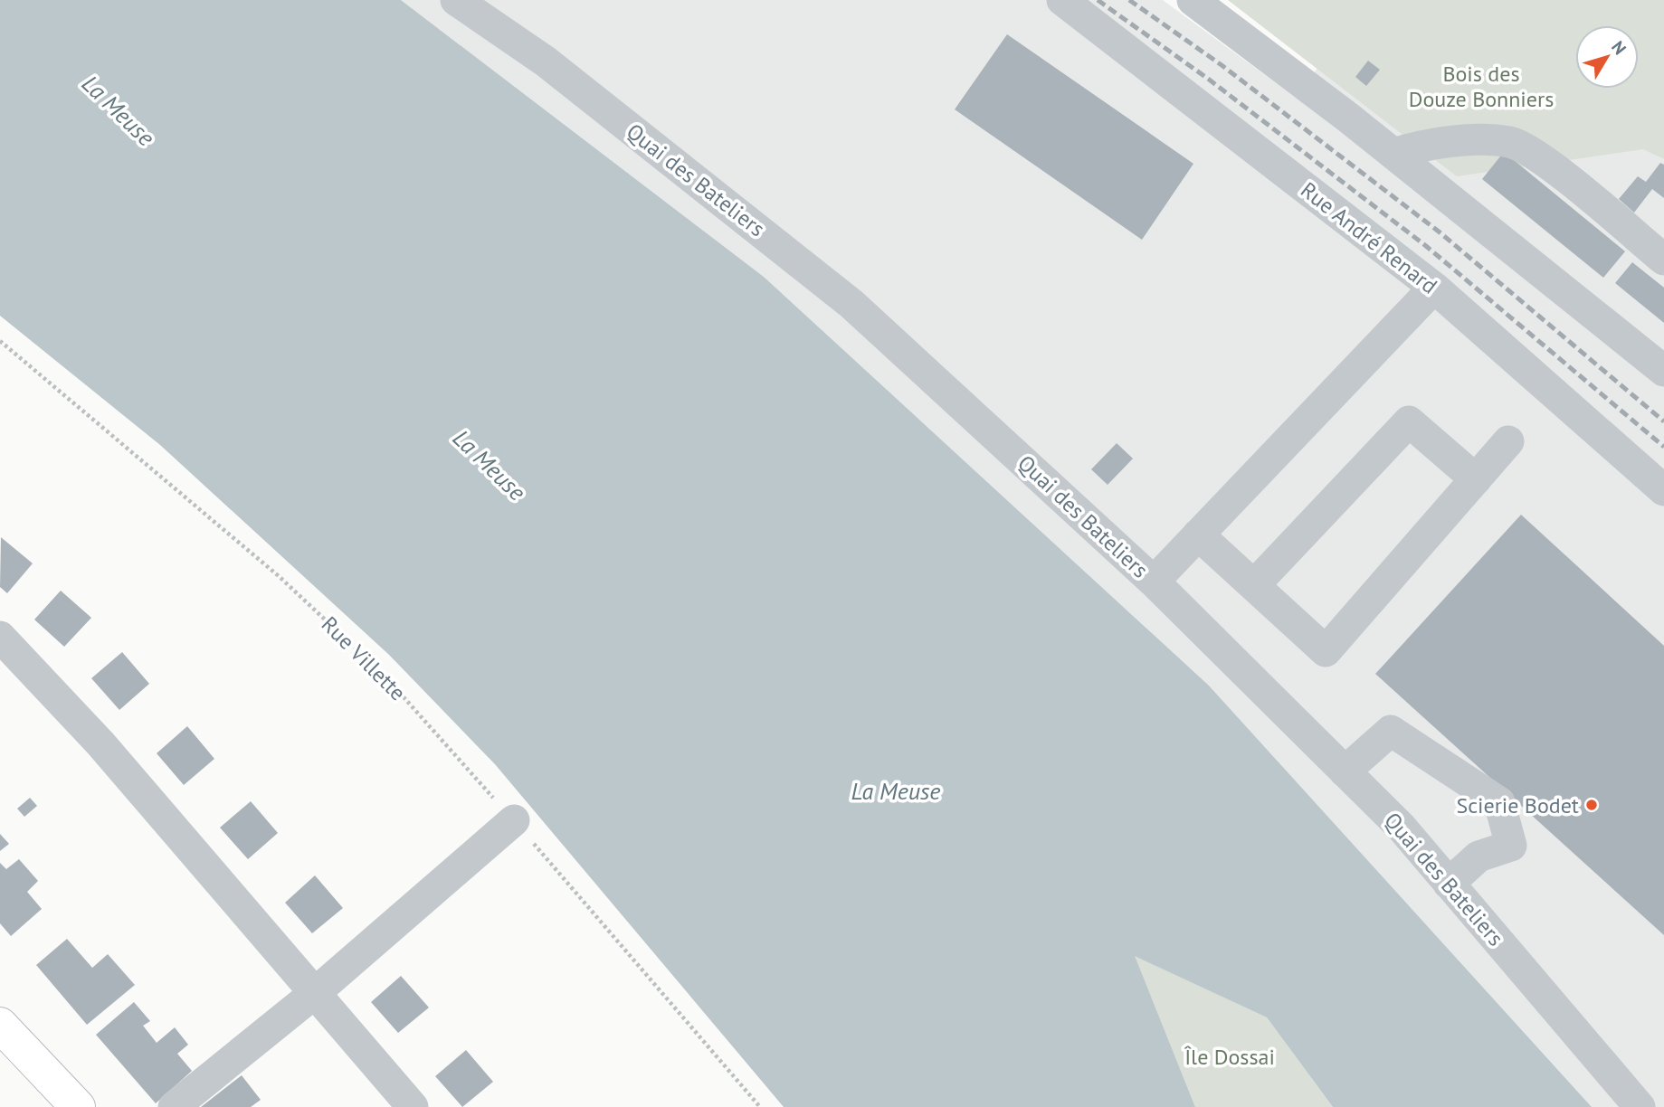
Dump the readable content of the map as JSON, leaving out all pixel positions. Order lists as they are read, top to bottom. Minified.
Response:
{"streets":{"street":["Quai des Bateliers","Rue André Renard"],"path":["Rue Villette"]},"water":["La Meuse"],"parks":["Bois des Douze Bonniers","Île Dossai"],"places":["Scierie Bodet"],"north":"top right"}
